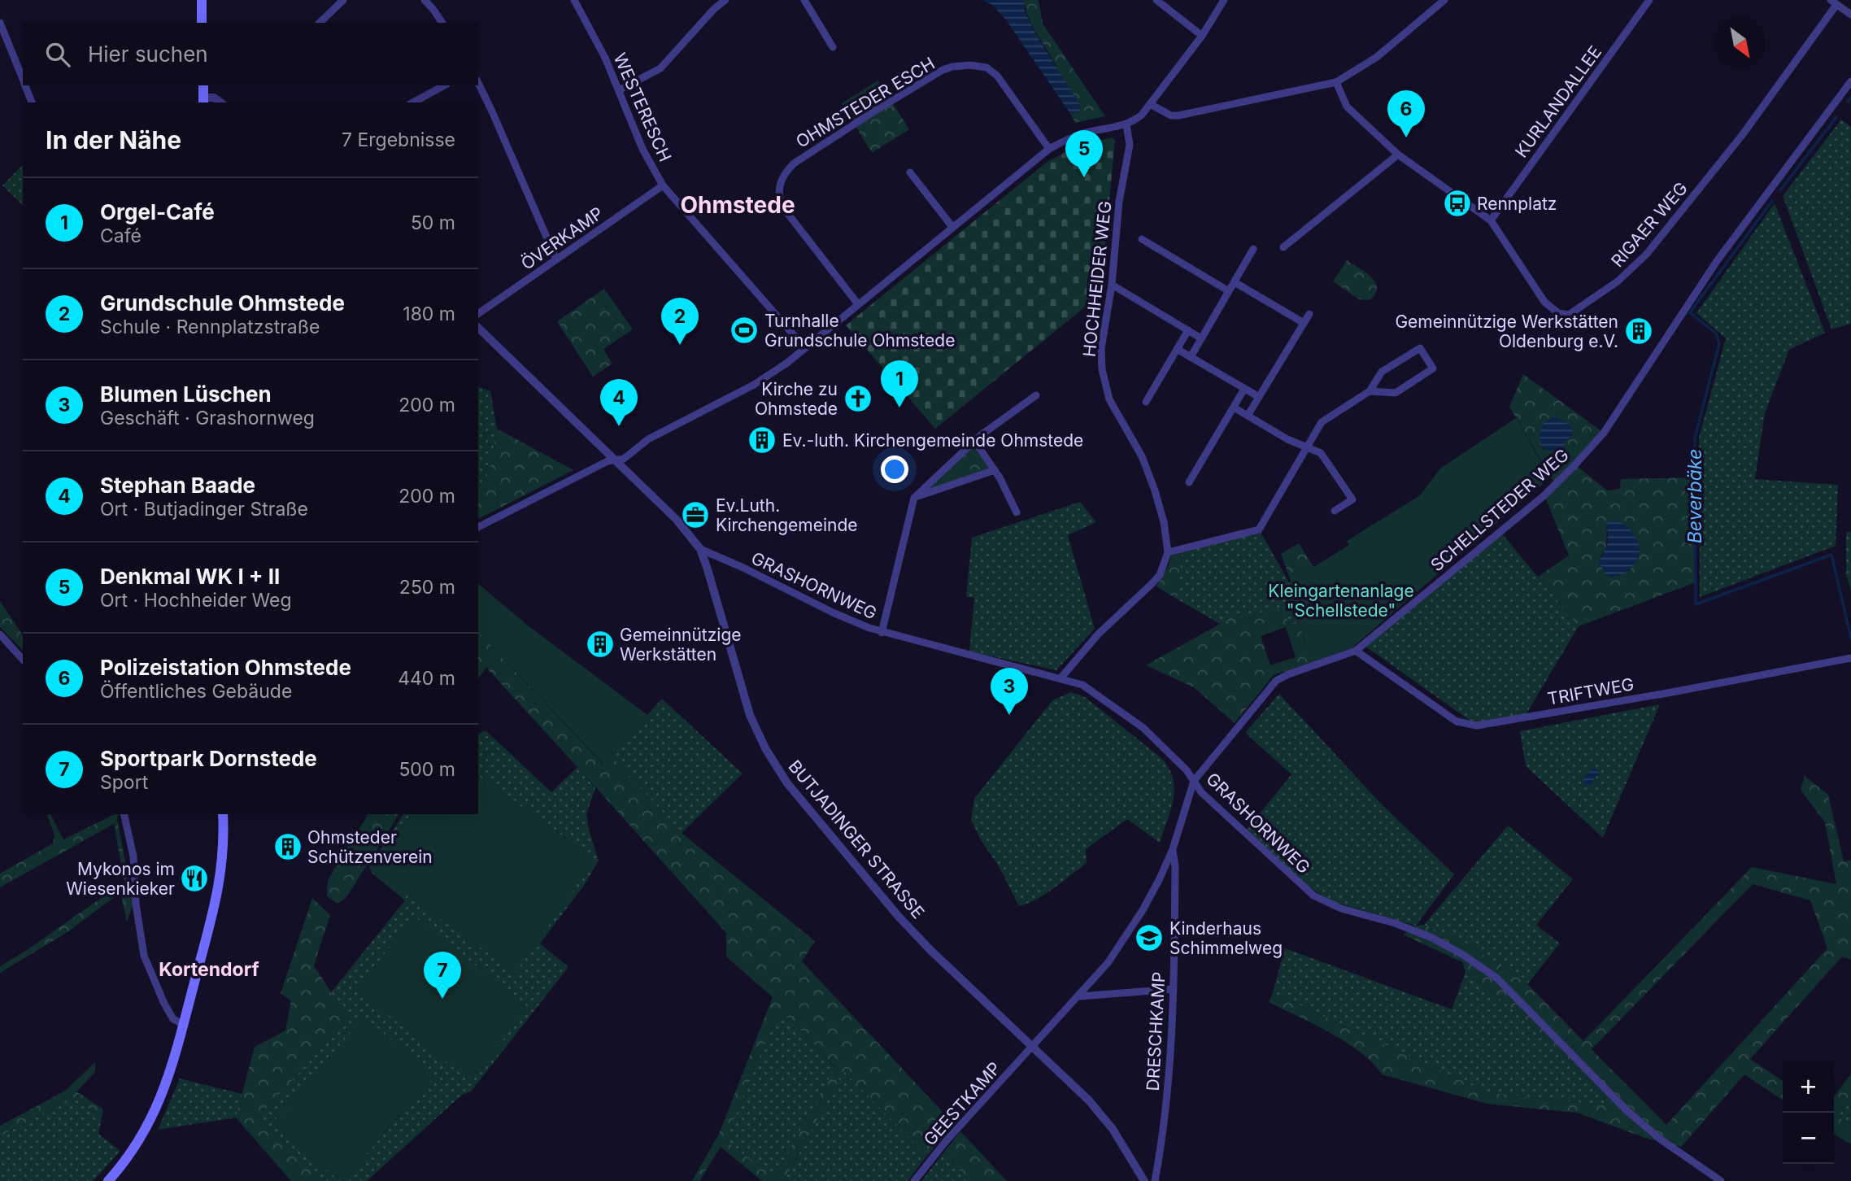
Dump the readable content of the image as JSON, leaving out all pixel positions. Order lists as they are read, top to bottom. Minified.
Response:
{"streets":{"street":["KURLANDALLEE","OHMSTEDER ESCH","WESTERESCH","RIGAER WEG","ÖVERKAMP","HOCHHEIDER WEG","SCHELLSTEDER WEG","GRASHORNWEG","TRIFTWEG","BUTJADINGER STRASSE","DRESCHKAMP","GEESTKAMP"]},"crossings":[["KURLANDALLEE","RIGAER WEG"],["WESTERESCH","ÖVERKAMP"],["SCHELLSTEDER WEG","GRASHORNWEG"],["SCHELLSTEDER WEG","TRIFTWEG"],["SCHELLSTEDER WEG","BUTJADINGER STRASSE"],["SCHELLSTEDER WEG","DRESCHKAMP"],["SCHELLSTEDER WEG","GEESTKAMP"],["GRASHORNWEG","BUTJADINGER STRASSE"],["BUTJADINGER STRASSE","GEESTKAMP"]],"districts":["Ohmstede","Kortendorf"],"water":["Beverbäke"],"parks":["Kleingartenanlage \"Schellstede\""],"places":{"bus stop":["Rennplatz"],"sports":["Turnhalle Grundschule Ohmstede"],"building":["Gemeinnützige Werkstätten Oldenburg e.V.","Ev.-luth. Kirchengemeinde Ohmstede","Gemeinnützige Werkstätten","Ohmsteder Schützenverein"],"church":["Kirche zu Ohmstede"],"office":["Ev.Luth. Kirchengemeinde"],"restaurant":["Mykonos im Wiesenkieker"],"school or university":["Kinderhaus Schimmelweg"]},"north":"bottom right","page":{"search":"Hier suchen","pins":["6","5","2","1","4","3","7"],"heading":["In der Nähe","7 Ergebnisse"],"list":[{"mark":"1","name":"Orgel-Café","note":"Café","value":"50 m"},{"mark":"2","name":"Grundschule Ohmstede","note":"Schule · Rennplatzstraße","value":"180 m"},{"mark":"3","name":"Blumen Lüschen","note":"Geschäft · Grashornweg","value":"200 m"},{"mark":"4","name":"Stephan Baade","note":"Ort · Butjadinger Straße","value":"200 m"},{"mark":"5","name":"Denkmal WK I + II","note":"Ort · Hochheider Weg","value":"250 m"},{"mark":"6","name":"Polizeistation Ohmstede","note":"Öffentliches Gebäude","value":"440 m"},{"mark":"7","name":"Sportpark Dornstede","note":"Sport","value":"500 m"}],"map_buttons":["+","−"]}}
